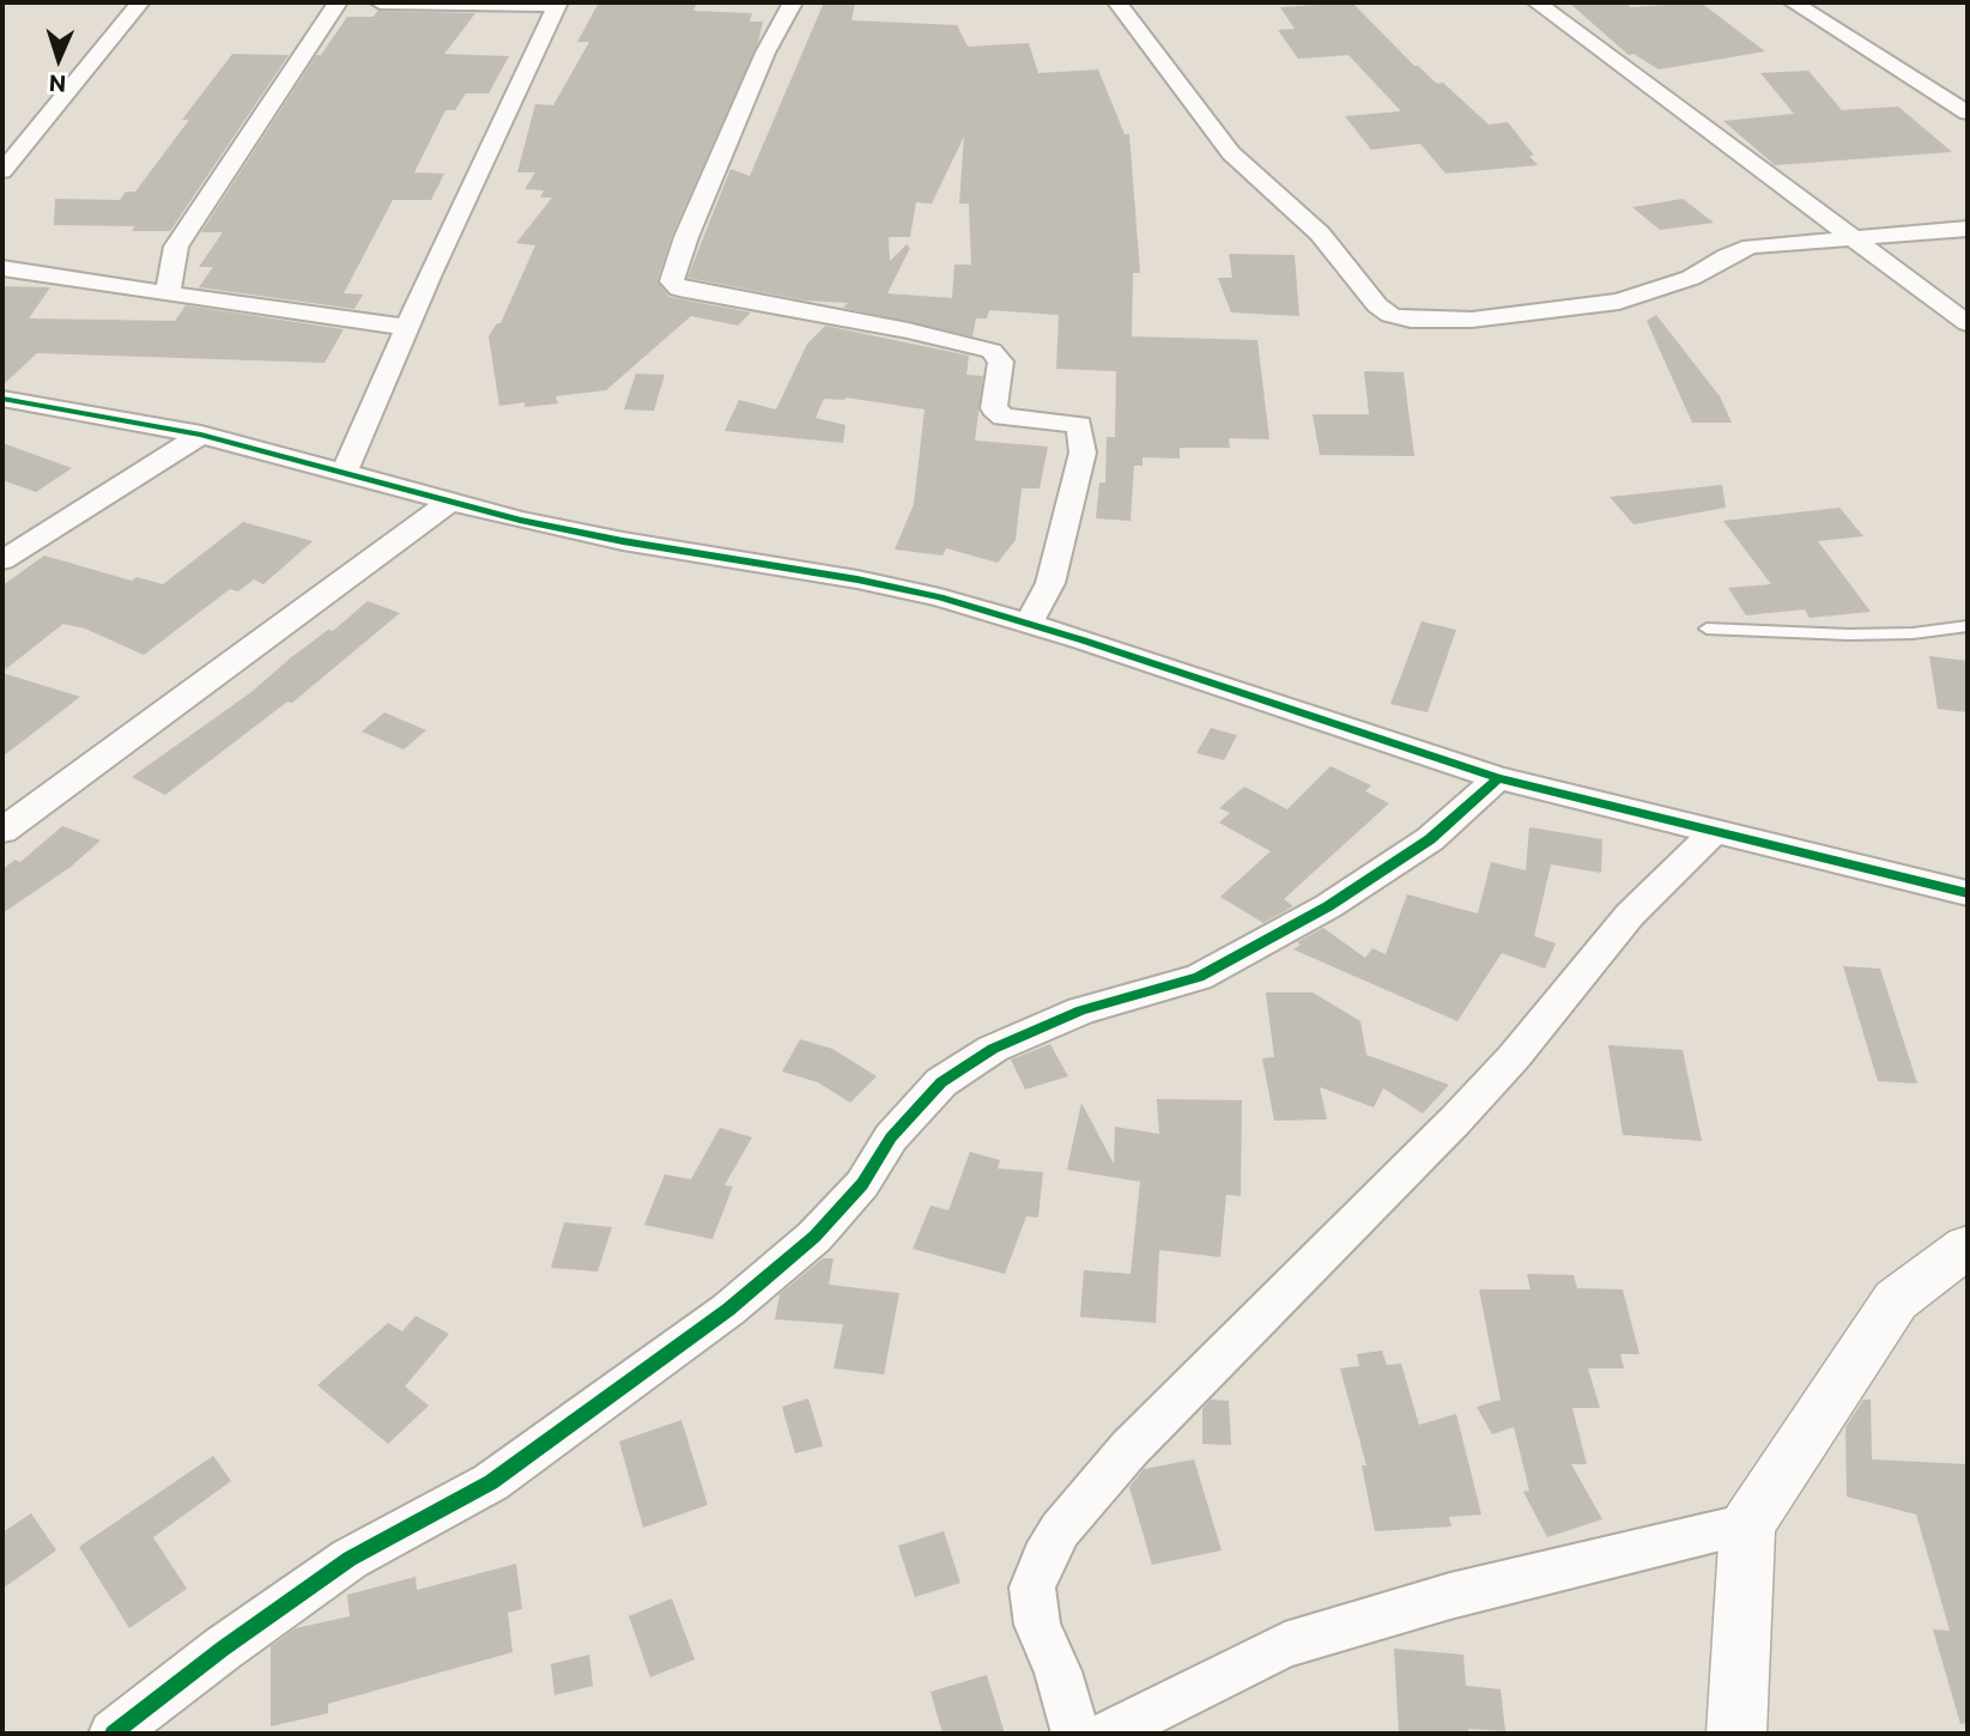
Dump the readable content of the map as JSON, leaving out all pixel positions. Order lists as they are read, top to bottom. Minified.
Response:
{"north":"bottom"}
